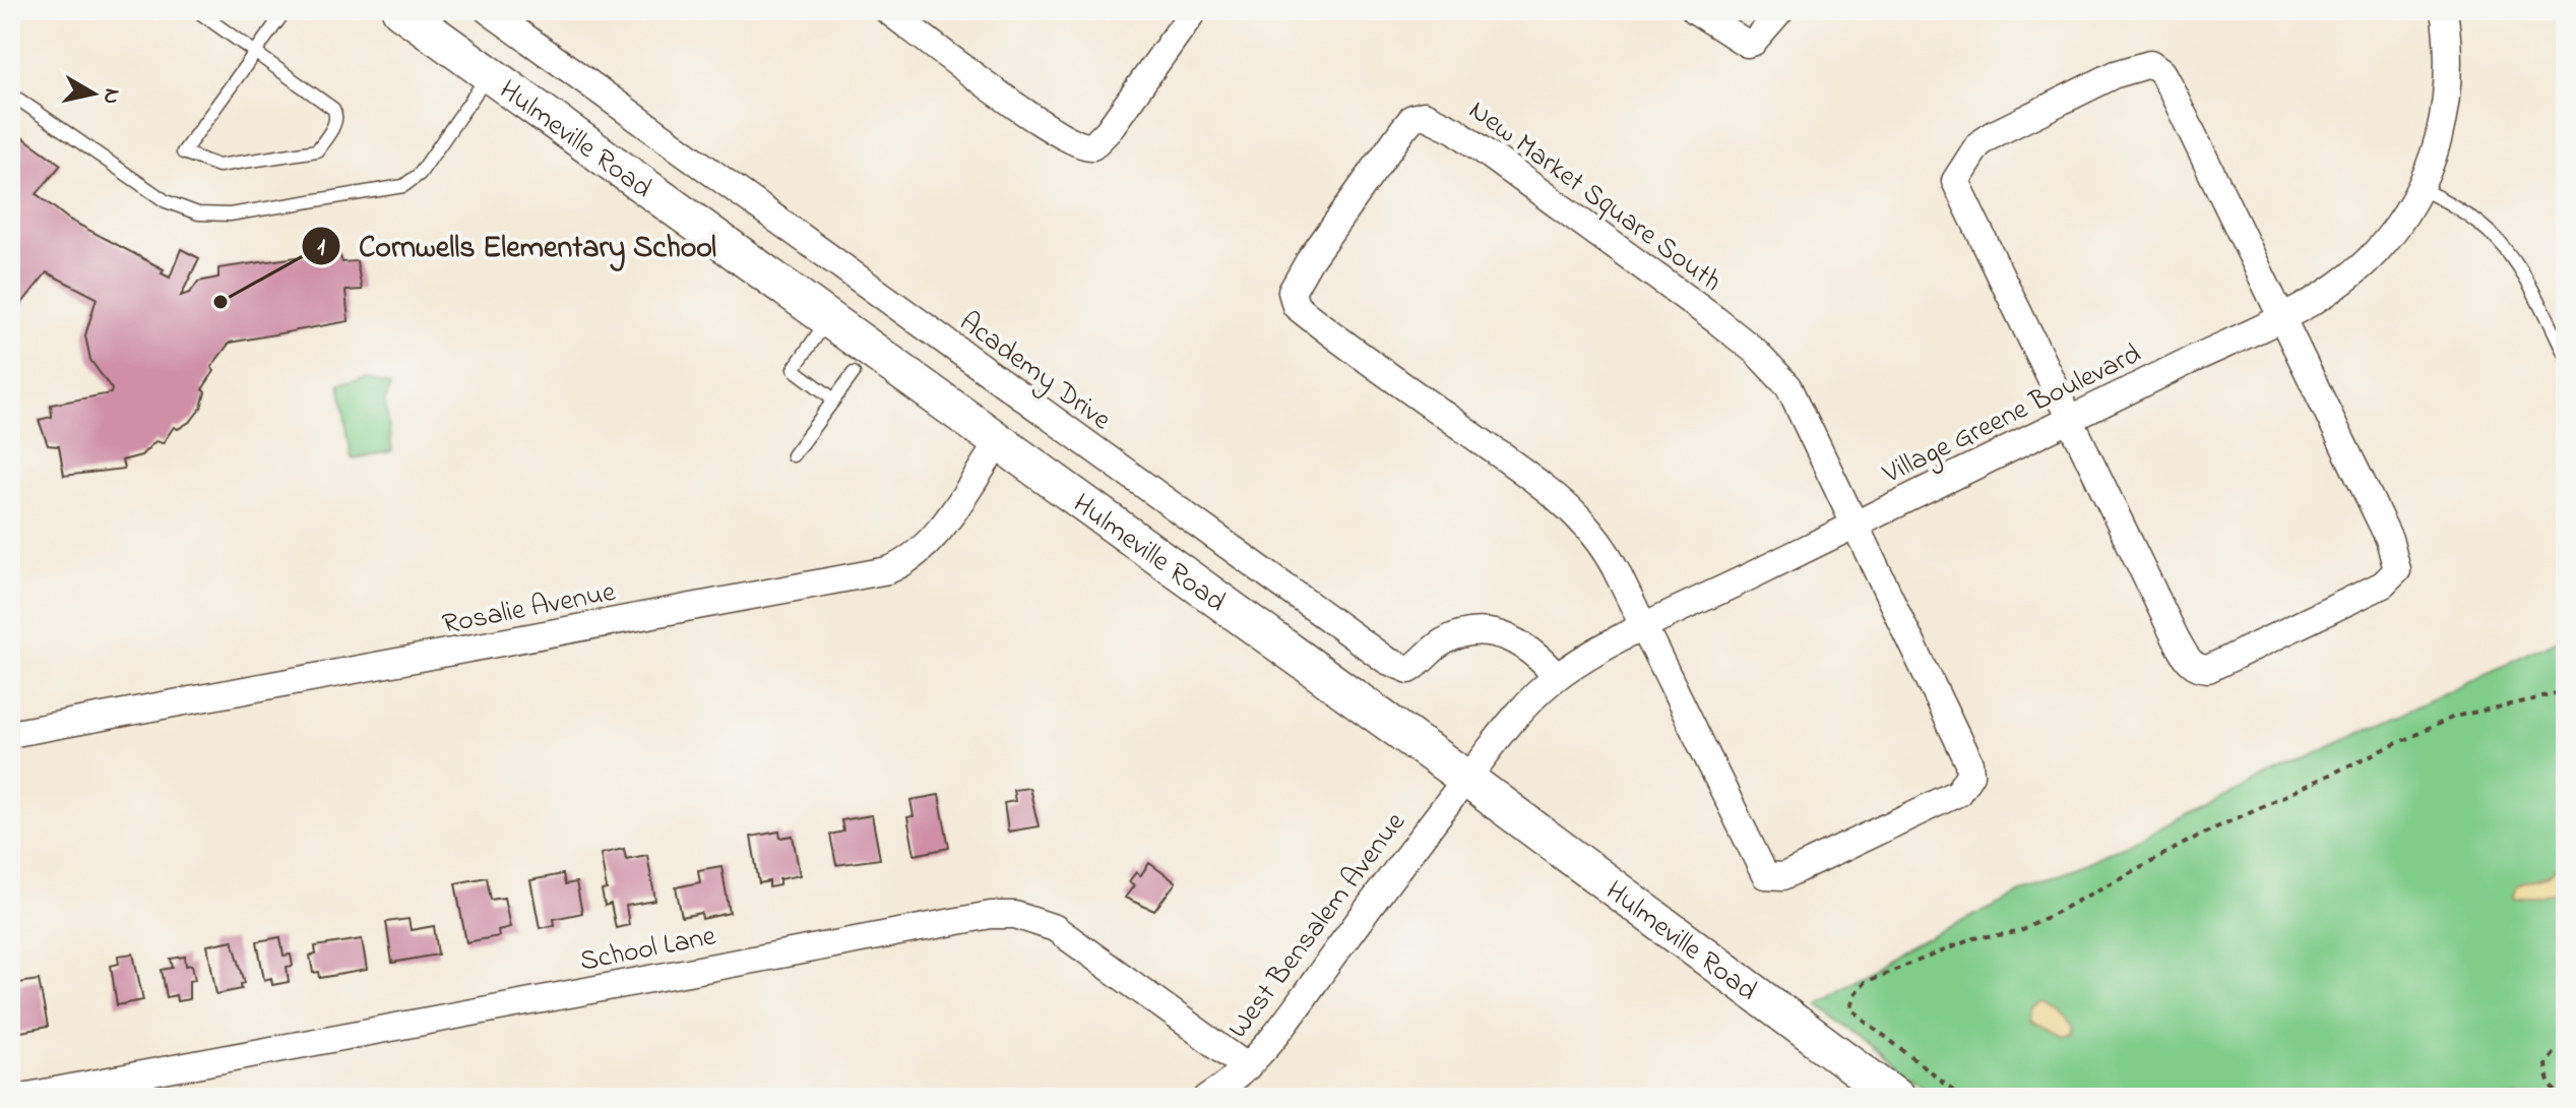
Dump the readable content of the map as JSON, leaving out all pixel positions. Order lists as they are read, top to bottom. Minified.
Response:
{"streets":{"main road":["Hulmeville Road"],"street":["New Market Square South","Academy Drive","Village Greene Boulevard","Rosalie Avenue","West Bensalem Avenue","School Lane"]},"crossings":[["Hulmeville Road","Village Greene Boulevard"],["Hulmeville Road","Rosalie Avenue"],["Hulmeville Road","West Bensalem Avenue"],["New Market Square South","Village Greene Boulevard"],["Academy Drive","Village Greene Boulevard"],["Village Greene Boulevard","West Bensalem Avenue"],["West Bensalem Avenue","School Lane"]],"places":["Cornwells Elementary School"],"north":"right"}
